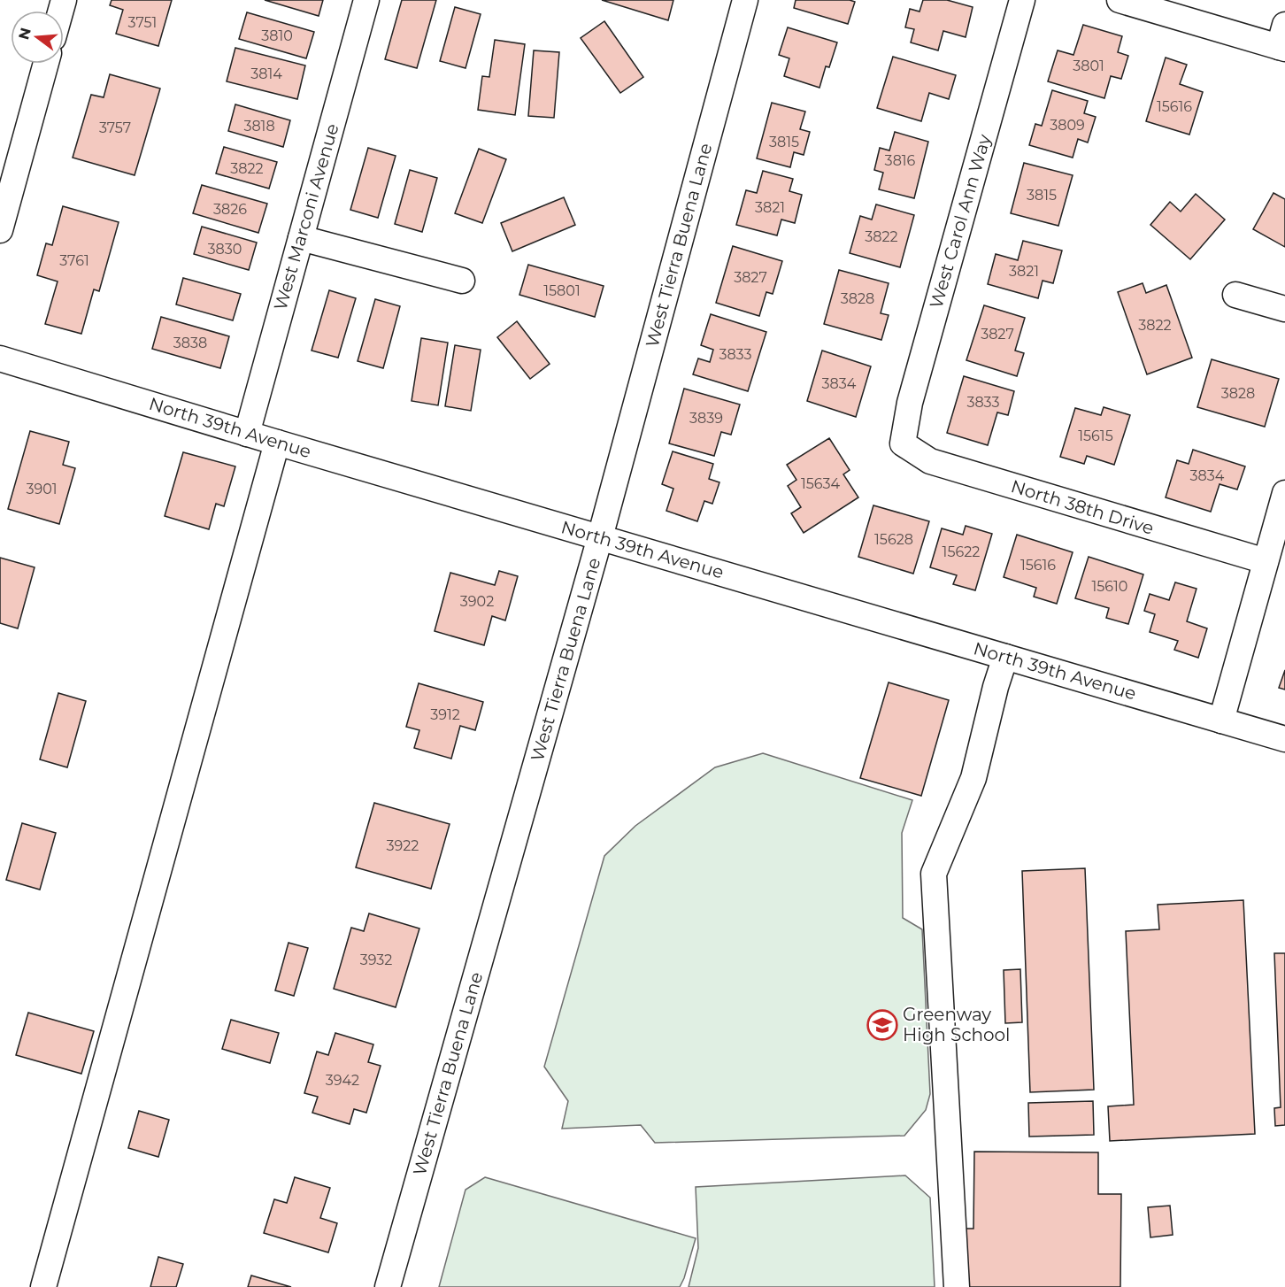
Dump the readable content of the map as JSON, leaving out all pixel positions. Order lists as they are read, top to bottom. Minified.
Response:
{"streets":{"street":["West Marconi Avenue","West Carol Ann Way","West Tierra Buena Lane","North 39th Avenue","North 38th Drive"]},"crossings":[["West Marconi Avenue","North 39th Avenue"],["West Carol Ann Way","North 38th Drive"],["West Tierra Buena Lane","North 39th Avenue"]],"places":{"school or university":["Greenway High School"]},"house_numbers":["3751","3810","3801","3814","15616","3809","3818","3757","3815","3816","3822","3815","3821","3826","3822","3830","3761","3821","3827","15801","3828","3822","3827","3838","3833","3834","3828","3833","3839","15615","3834","15634","3901","15628","15622","15616","15610","3902","3912","3922","3932","3942"],"north":"left"}
